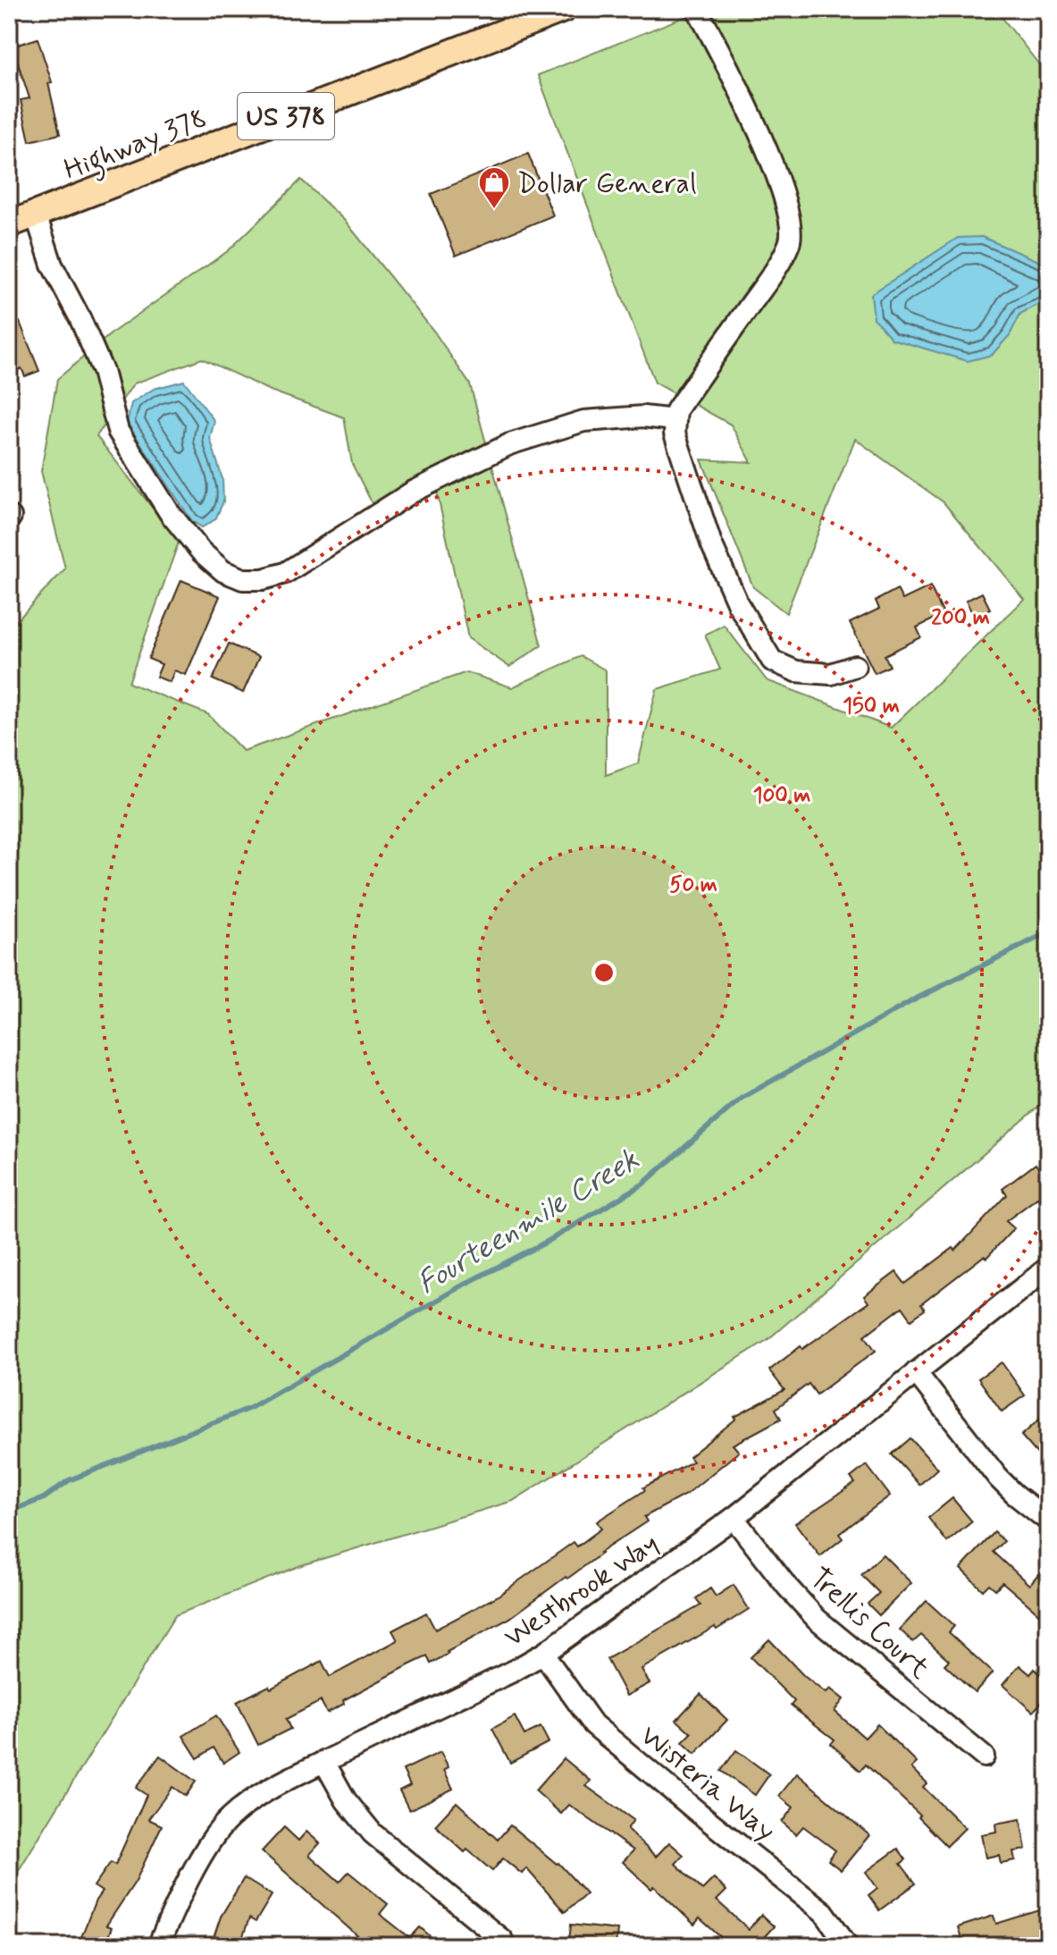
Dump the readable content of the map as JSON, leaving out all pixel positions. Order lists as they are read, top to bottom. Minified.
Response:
{"streets":{"main road":["US 378","Highway 378"],"street":["Westbrook Way","Trellis Court","Wisteria Way"]},"crossings":[["Westbrook Way","Trellis Court"],["Westbrook Way","Wisteria Way"]],"water":["Fourteenmile Creek"],"places":{"shop":["Dollar General"]},"rings":["200 m","150 m","100 m","50 m"]}
